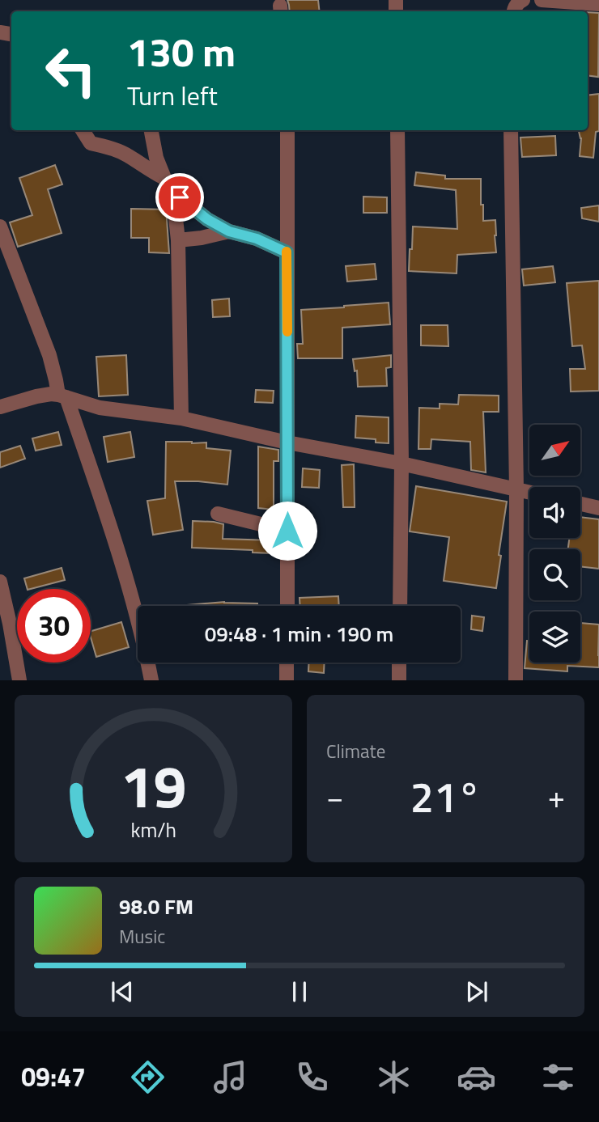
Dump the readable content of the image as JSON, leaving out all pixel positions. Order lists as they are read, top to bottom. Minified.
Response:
{"north":"top right","page":{"turn":["130 m","Turn left"],"limit":"30","trip":"09:48 · 1 min · 190 m","tile":"Climate","heat":["−","21°","+"],"song":["98.0 FM","Music"],"tabs":"09:47","gauge":["19","km/h"]}}
